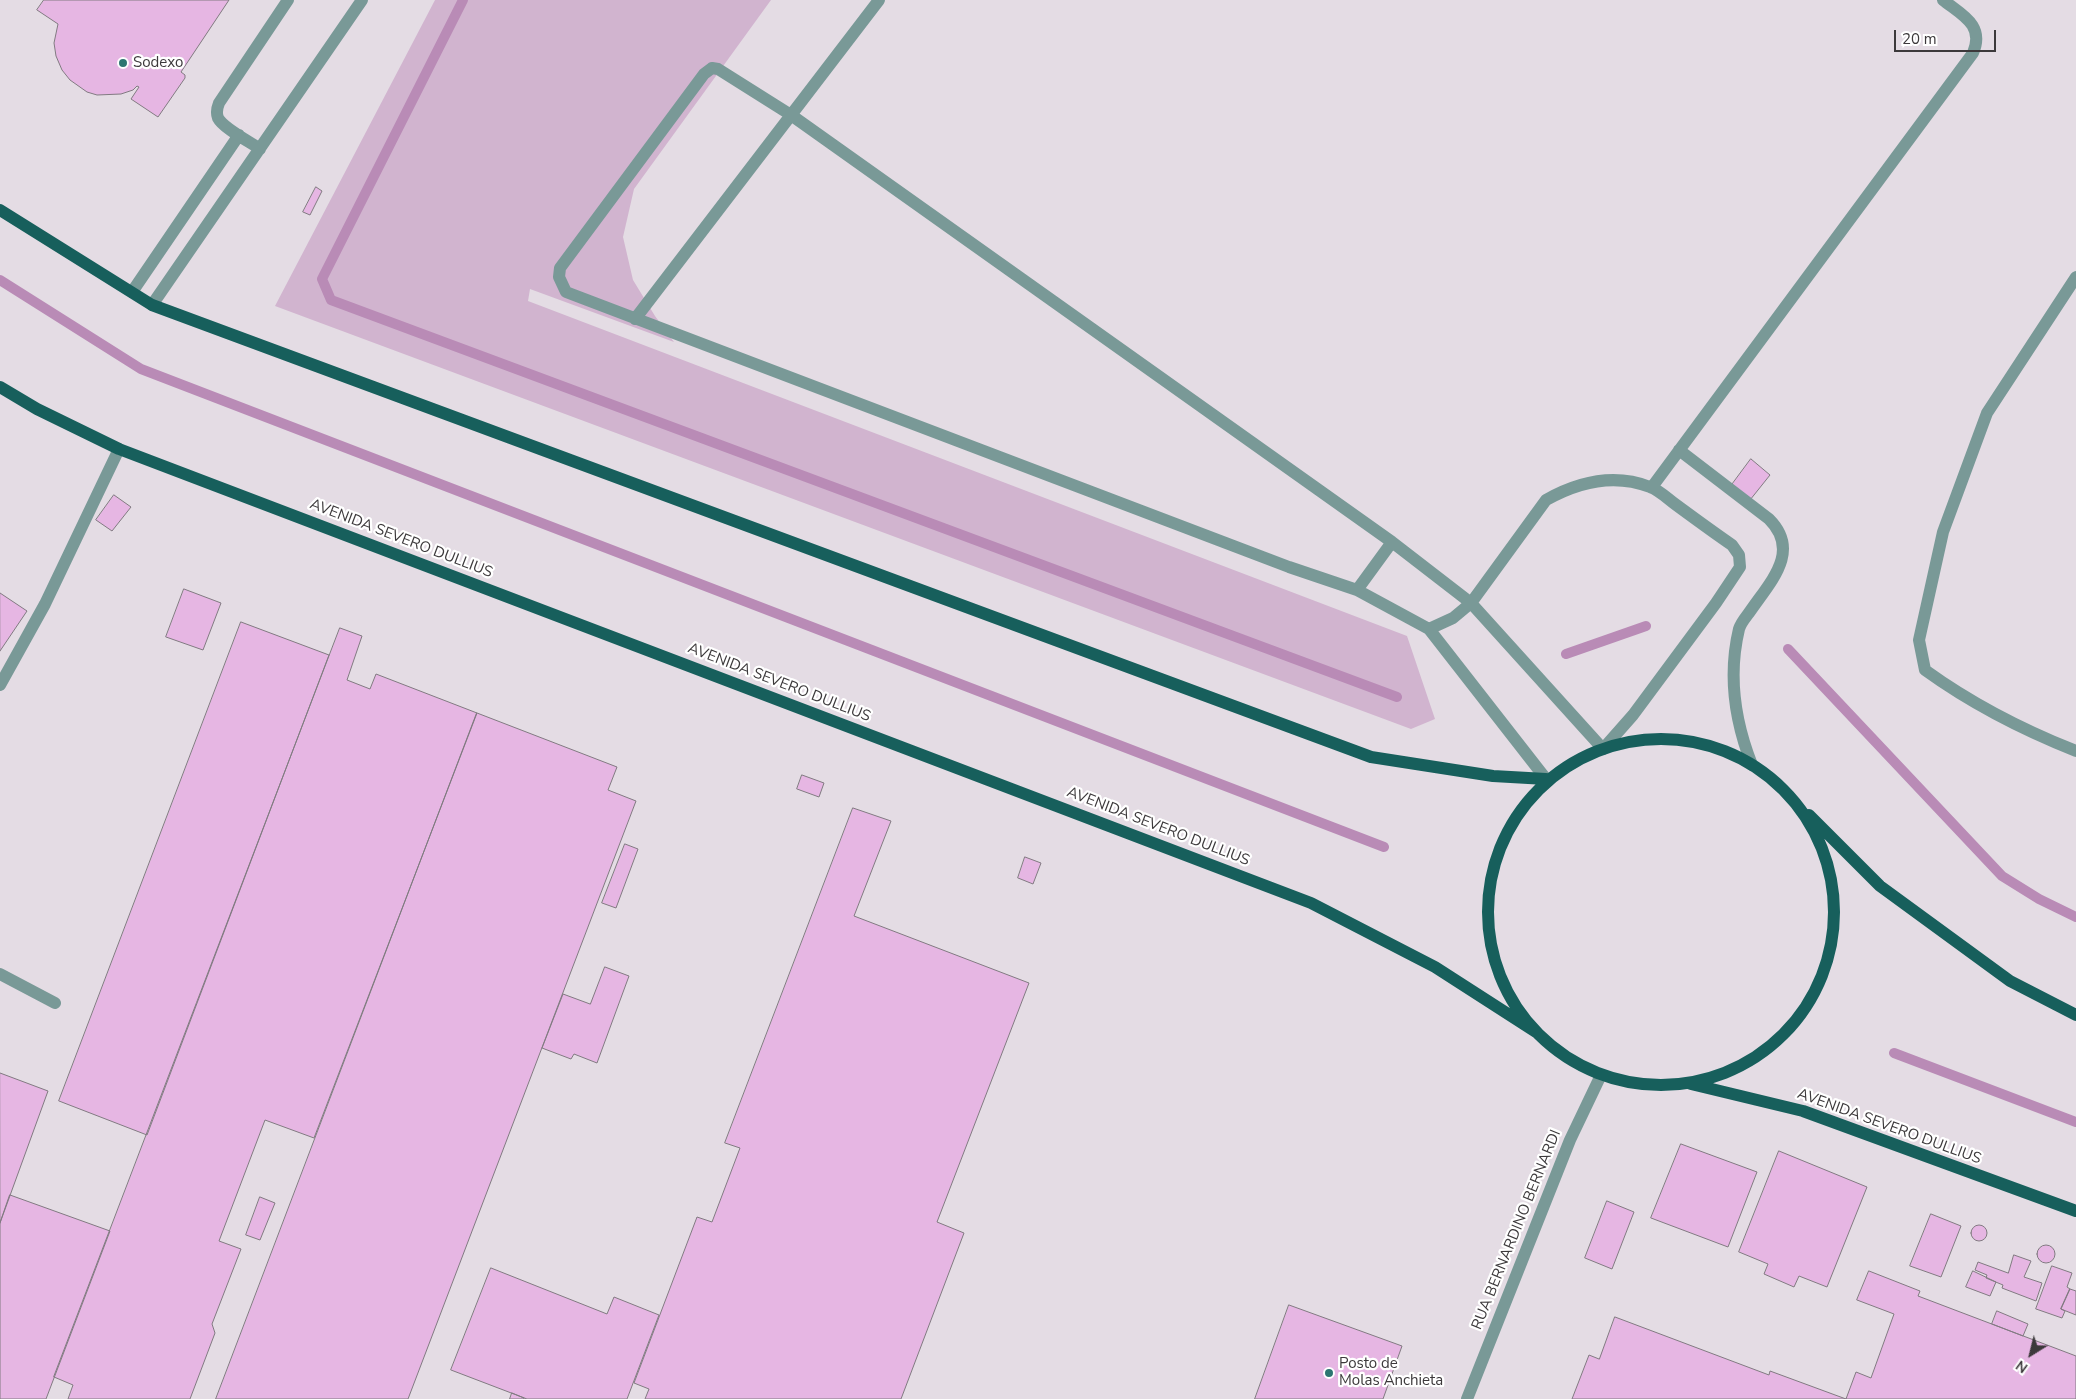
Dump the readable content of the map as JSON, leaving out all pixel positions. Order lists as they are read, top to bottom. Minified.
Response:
{"streets":{"main road":["AVENIDA SEVERO DULLIUS"],"street":["RUA BERNARDINO BERNARDI"]},"places":["Sodexo","Posto de Molas Anchieta"],"scale_bar":"20 m","north":"bottom left"}
